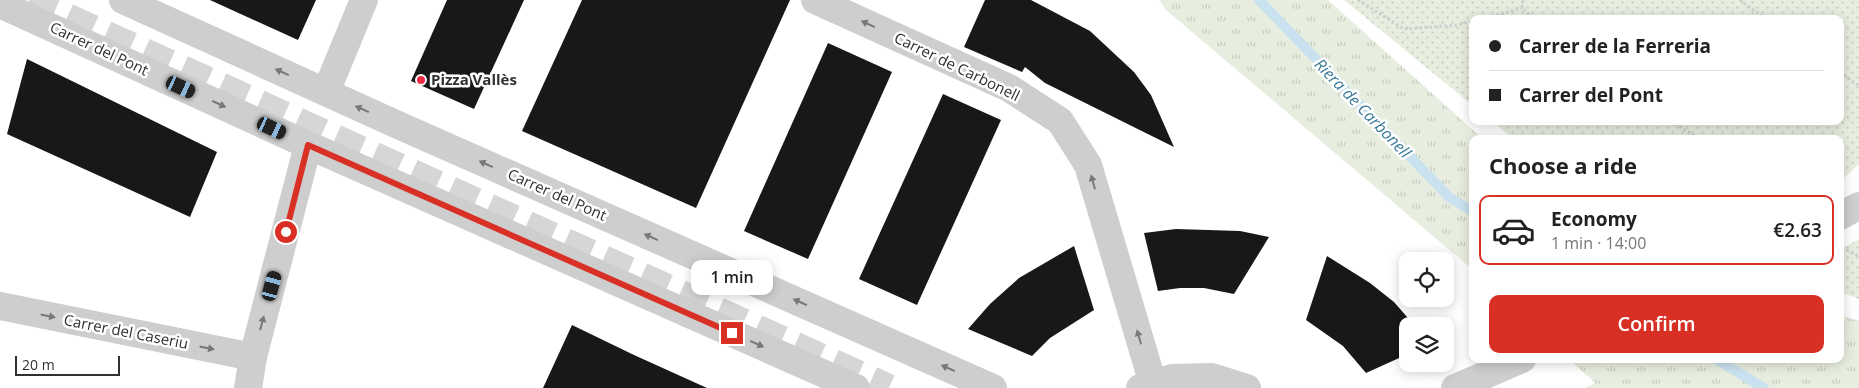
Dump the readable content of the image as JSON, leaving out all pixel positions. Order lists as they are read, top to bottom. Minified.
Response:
{"streets":{"street":["Carrer del Pont","Carrer de Carbonell","Carrer del Caseriu"]},"one_way":["Carrer de Carbonell","Carrer del Caseriu"],"water":["Riera de Carbonell"],"places":["Pizza Vallès"],"scale_bar":"20 m","page":{"banner":["Carrer de la Ferreria","Carrer del Pont"],"heading":"Choose a ride","list":[{"name":"Economy","note":"1 min · 14:00","value":"€2.63"}],"bubble":"1 min","buttons":"Confirm","scale":"20 m"}}
